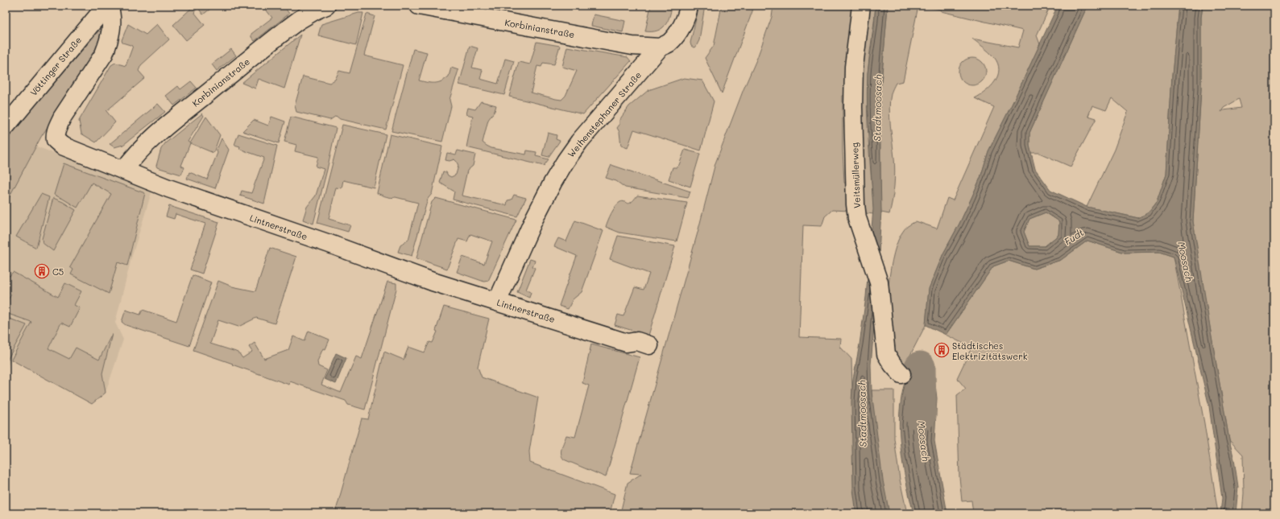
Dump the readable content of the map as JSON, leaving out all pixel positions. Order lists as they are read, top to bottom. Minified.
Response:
{"streets":{"street":["Korbinianstraße","Vöttinger Straße","Weihenstephaner Straße","Veitsmüllerweg","Lintnerstraße"]},"crossings":[["Korbinianstraße","Weihenstephaner Straße"],["Korbinianstraße","Lintnerstraße"],["Vöttinger Straße","Lintnerstraße"],["Weihenstephaner Straße","Lintnerstraße"]],"water":["Stadtmoosach","Fudt","Moosach"],"places":{"building":["C5","Städtisches Elektrizitätswerk"]}}
